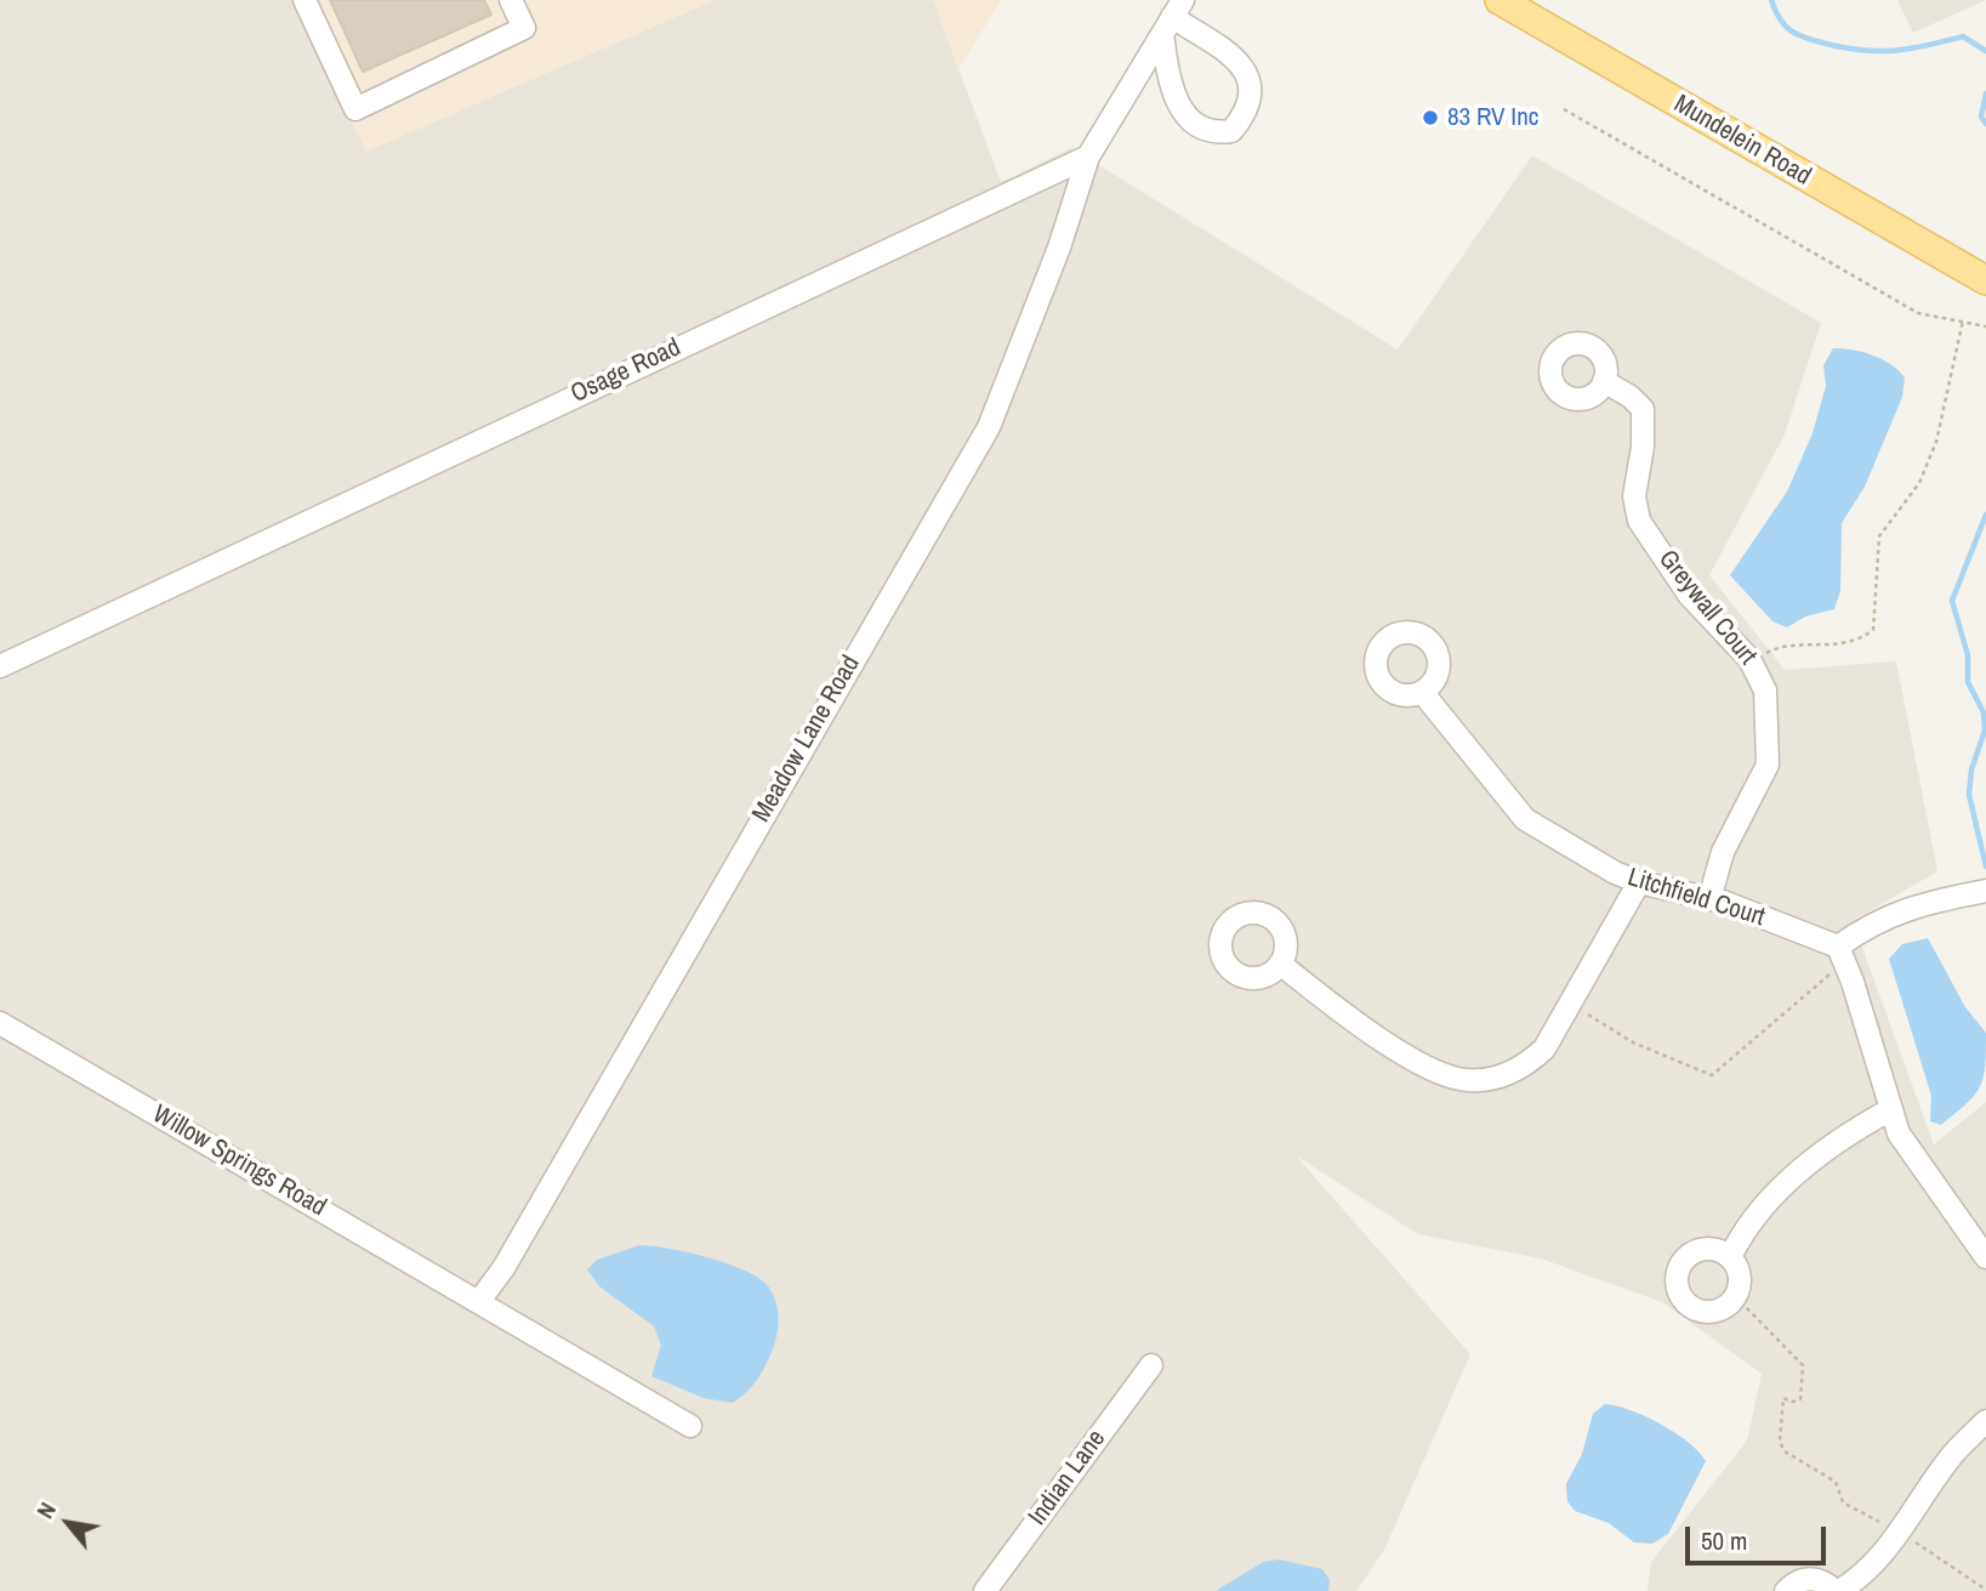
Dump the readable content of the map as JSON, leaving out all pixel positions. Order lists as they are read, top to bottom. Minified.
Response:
{"streets":{"main road":["Mundelein Road"],"street":["Osage Road","Greywall Court","Meadow Lane Road","Litchfield Court","Willow Springs Road","Indian Lane"]},"crossings":[["Osage Road","Meadow Lane Road"],["Greywall Court","Litchfield Court"],["Meadow Lane Road","Willow Springs Road"]],"places":["83 RV Inc"],"scale_bar":"50 m","north":"top left"}
